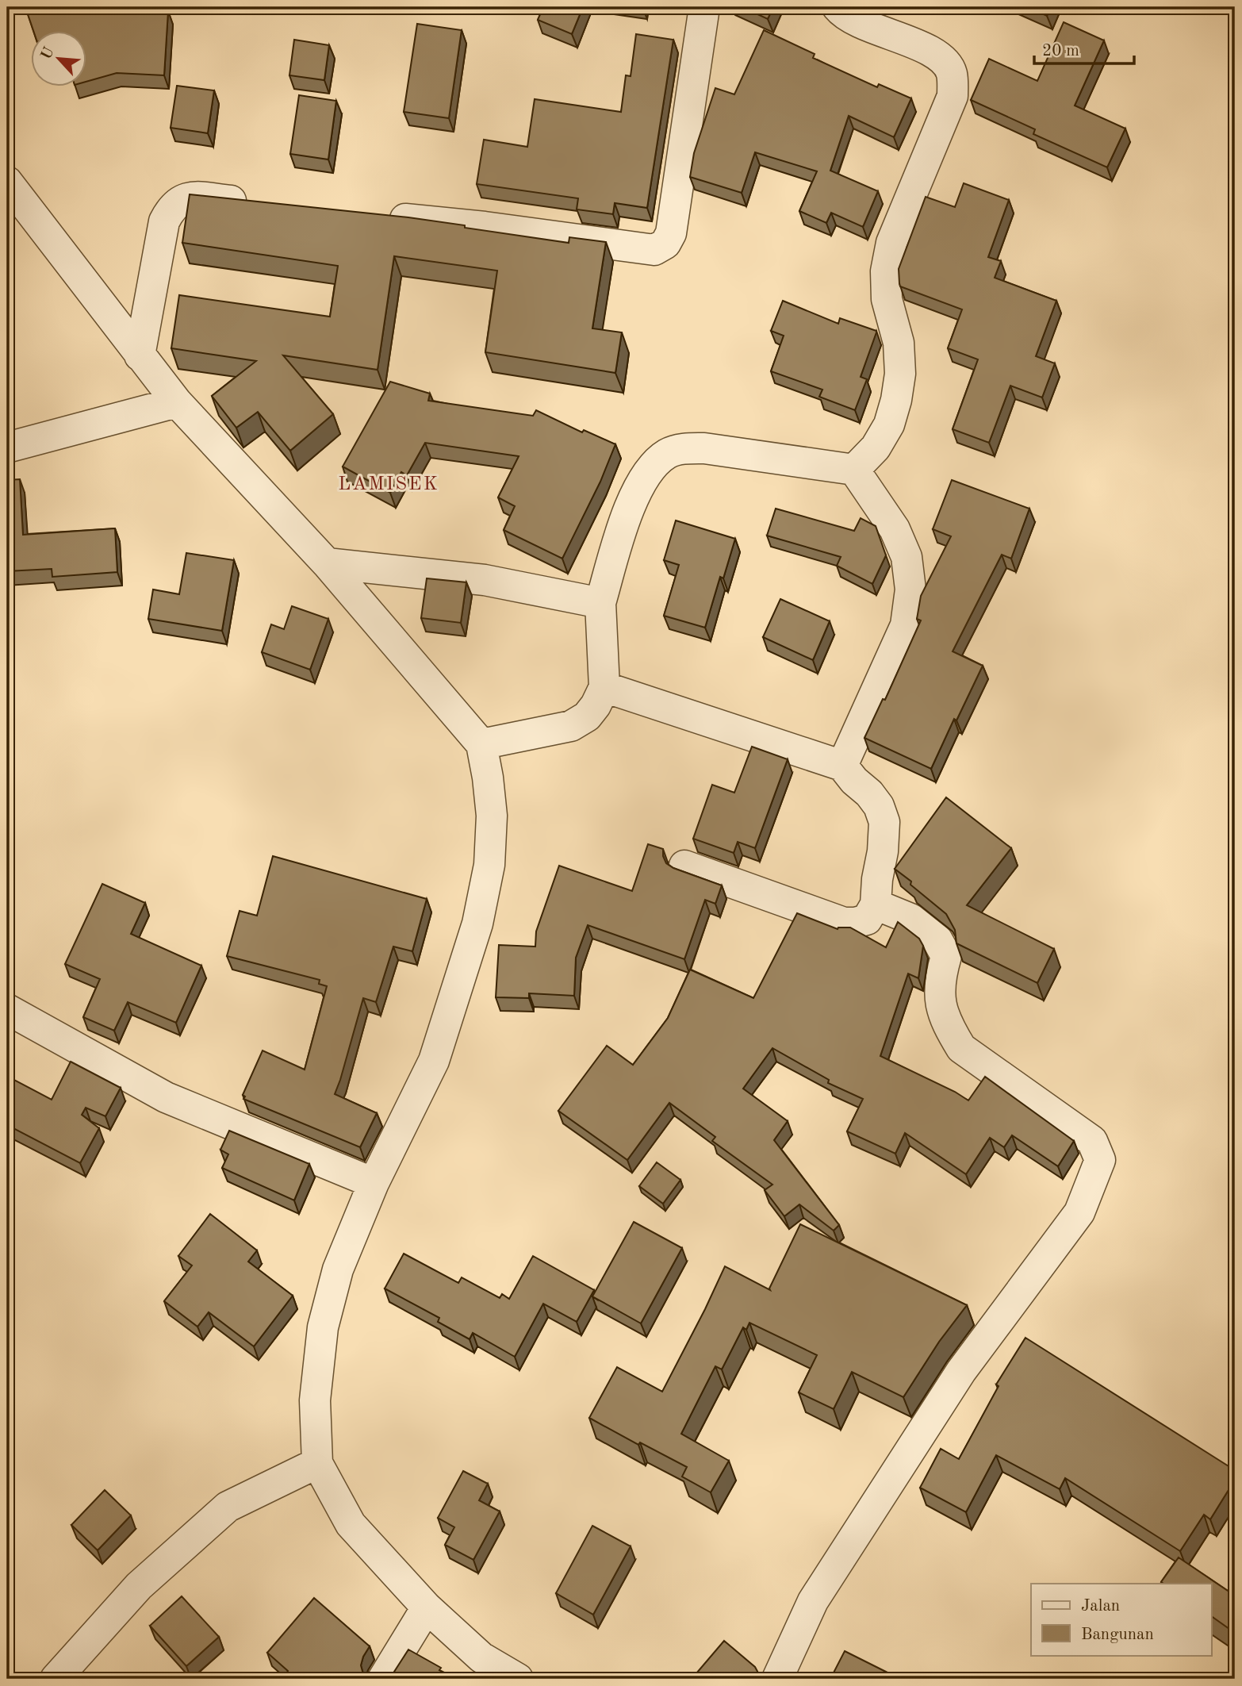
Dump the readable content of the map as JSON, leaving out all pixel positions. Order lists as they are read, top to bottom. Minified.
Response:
{"districts":["LAMISEK"],"legend":["Jalan","Bangunan"],"scale_bar":"20 m","north":"top left"}
